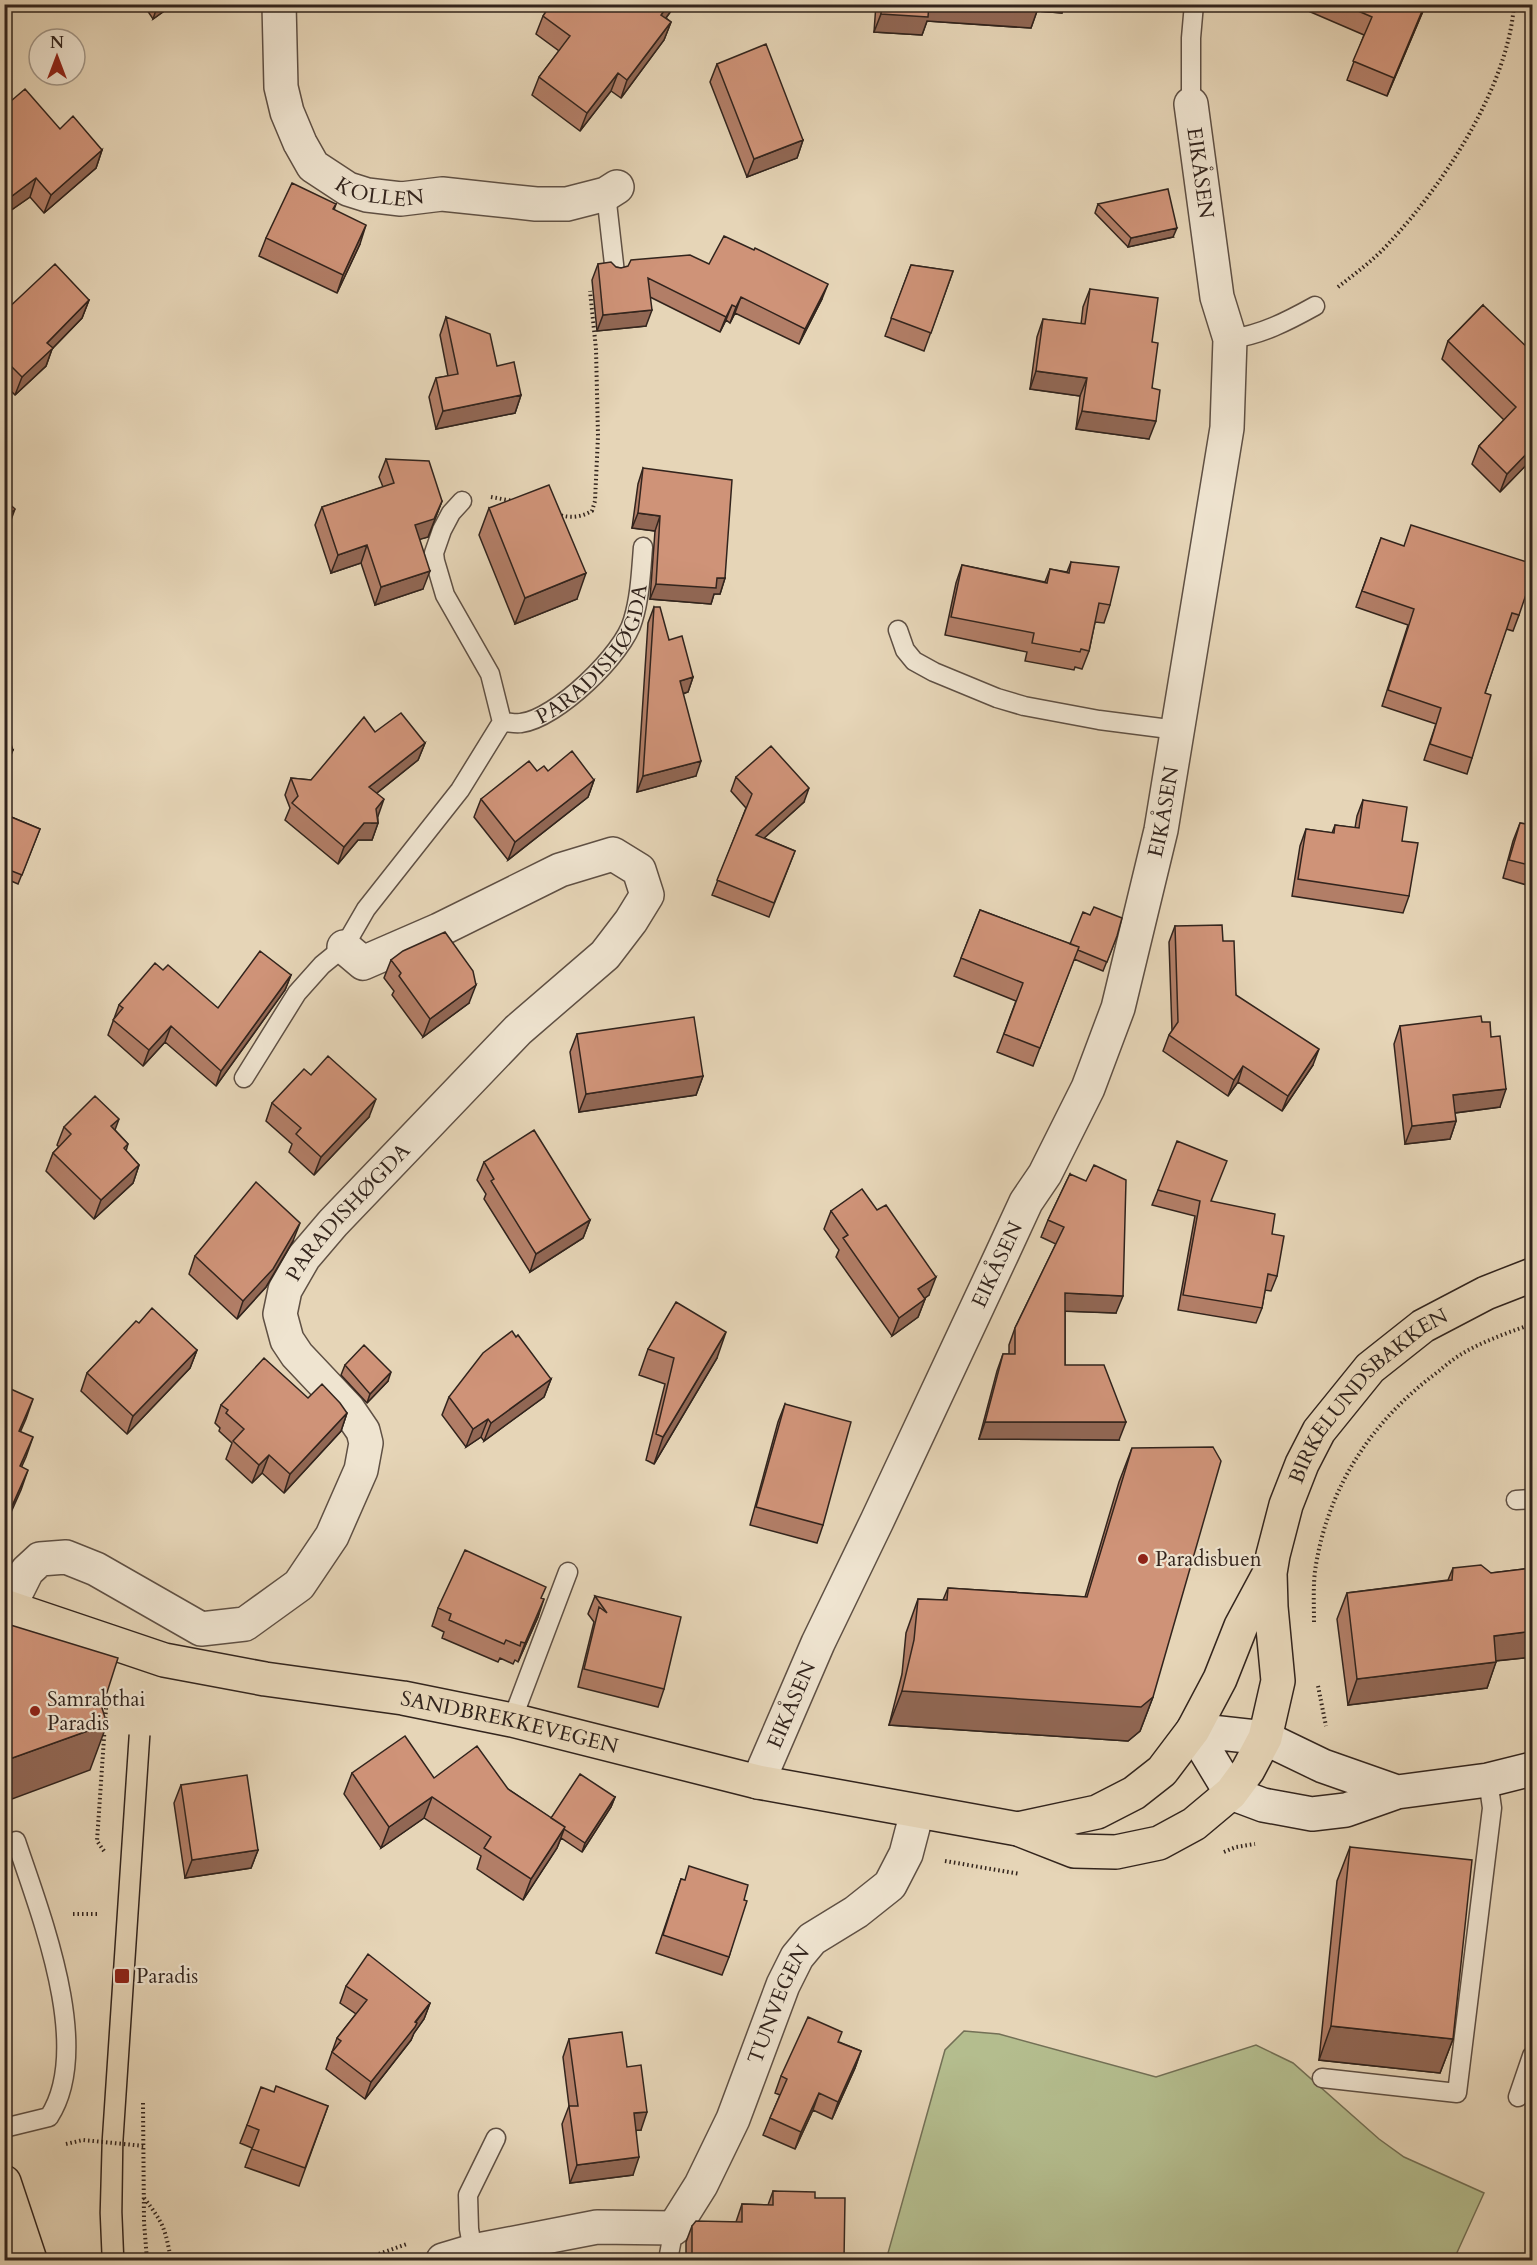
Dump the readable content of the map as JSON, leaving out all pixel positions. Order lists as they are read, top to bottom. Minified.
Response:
{"streets":{"main road":["BIRKELUNDSBAKKEN","SANDBREKKEVEGEN"],"street":["EIKÅSEN","KOLLEN","PARADISHØGDA","TUNVEGEN"]},"crossings":[["EIKÅSEN","SANDBREKKEVEGEN"],["PARADISHØGDA","SANDBREKKEVEGEN"],["SANDBREKKEVEGEN","TUNVEGEN"]],"places":{"other":["Paradisbuen","Samrabthai Paradis"],"transit":["Paradis"]},"north":"top"}
